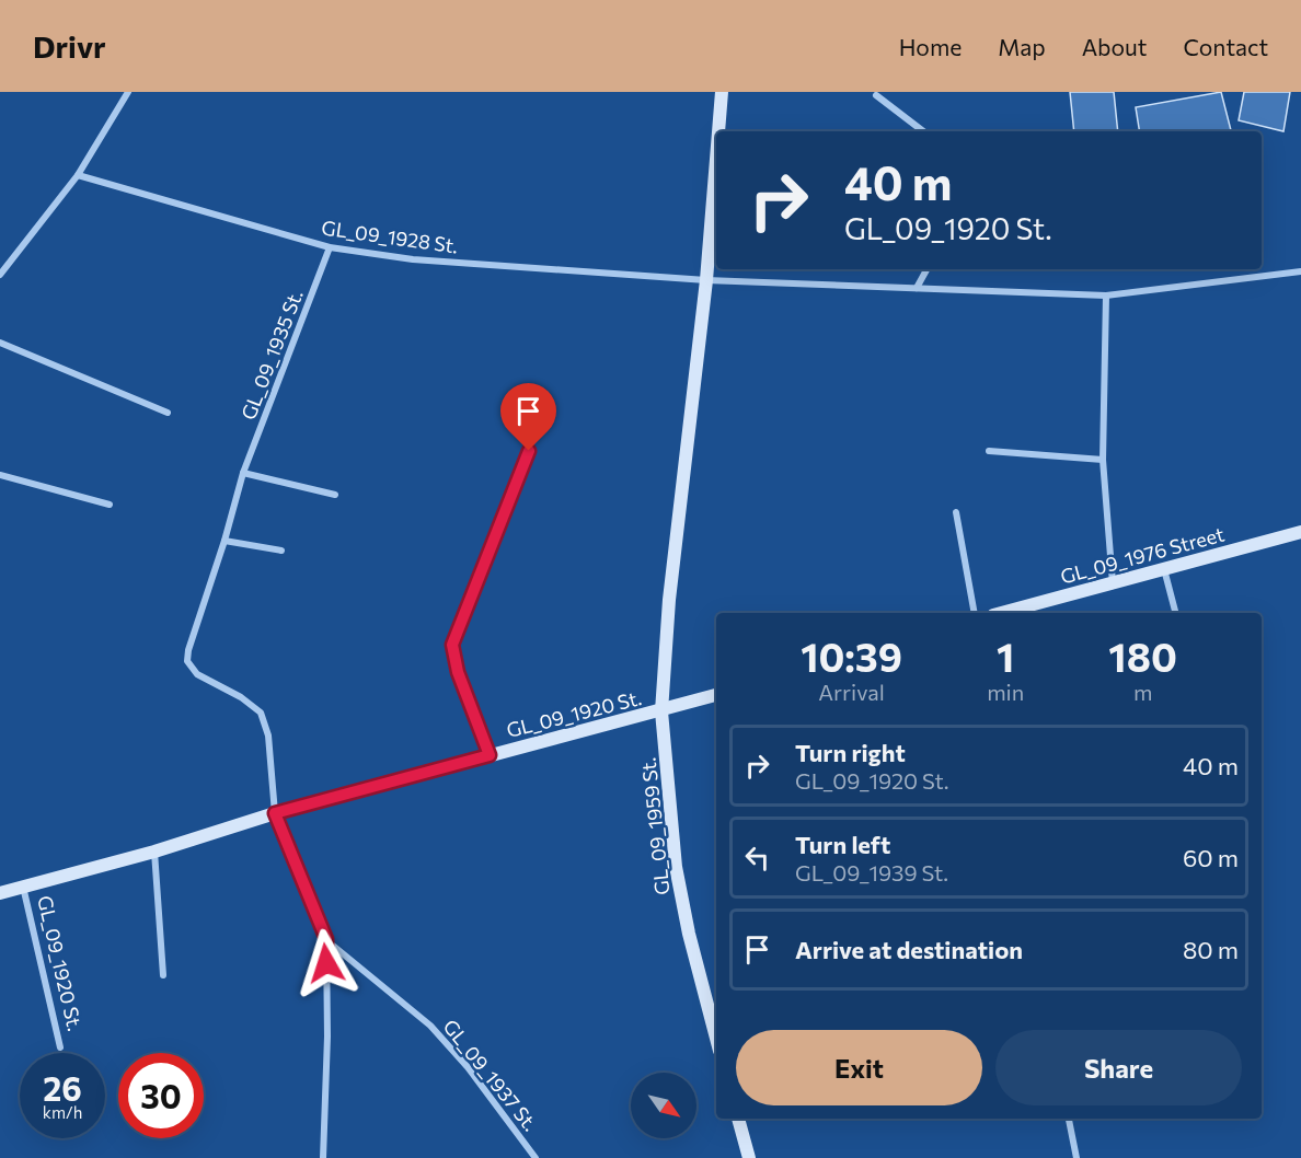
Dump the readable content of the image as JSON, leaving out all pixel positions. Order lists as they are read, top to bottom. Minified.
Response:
{"streets":{"main road":["GL_09_1976 Street","GL_09_1920 St.","GL_09_1959 St."],"street":["GL_09_1928 St.","GL_09_1935 St.","GL_09_1937 St."]},"crossings":[["GL_09_1928 St.","GL_09_1935 St."],["GL_09_1928 St.","GL_09_1959 St."],["GL_09_1935 St.","GL_09_1920 St."],["GL_09_1920 St.","GL_09_1959 St."]],"north":"bottom right","page":{"header":"Drivr","nav":["Home","Map","About","Contact"],"turn":["40 m","GL_09_1920 St."],"eta":["10:39","Arrival","1","min","180","m"],"list":[{"name":"Turn right","note":"GL_09_1920 St.","value":"40 m"},{"name":"Turn left","note":"GL_09_1939 St.","value":"60 m"},{"name":"Arrive at destination","value":"80 m"}],"buttons":["Exit","Share"],"speed":"26 km/h","limit":"30"}}
